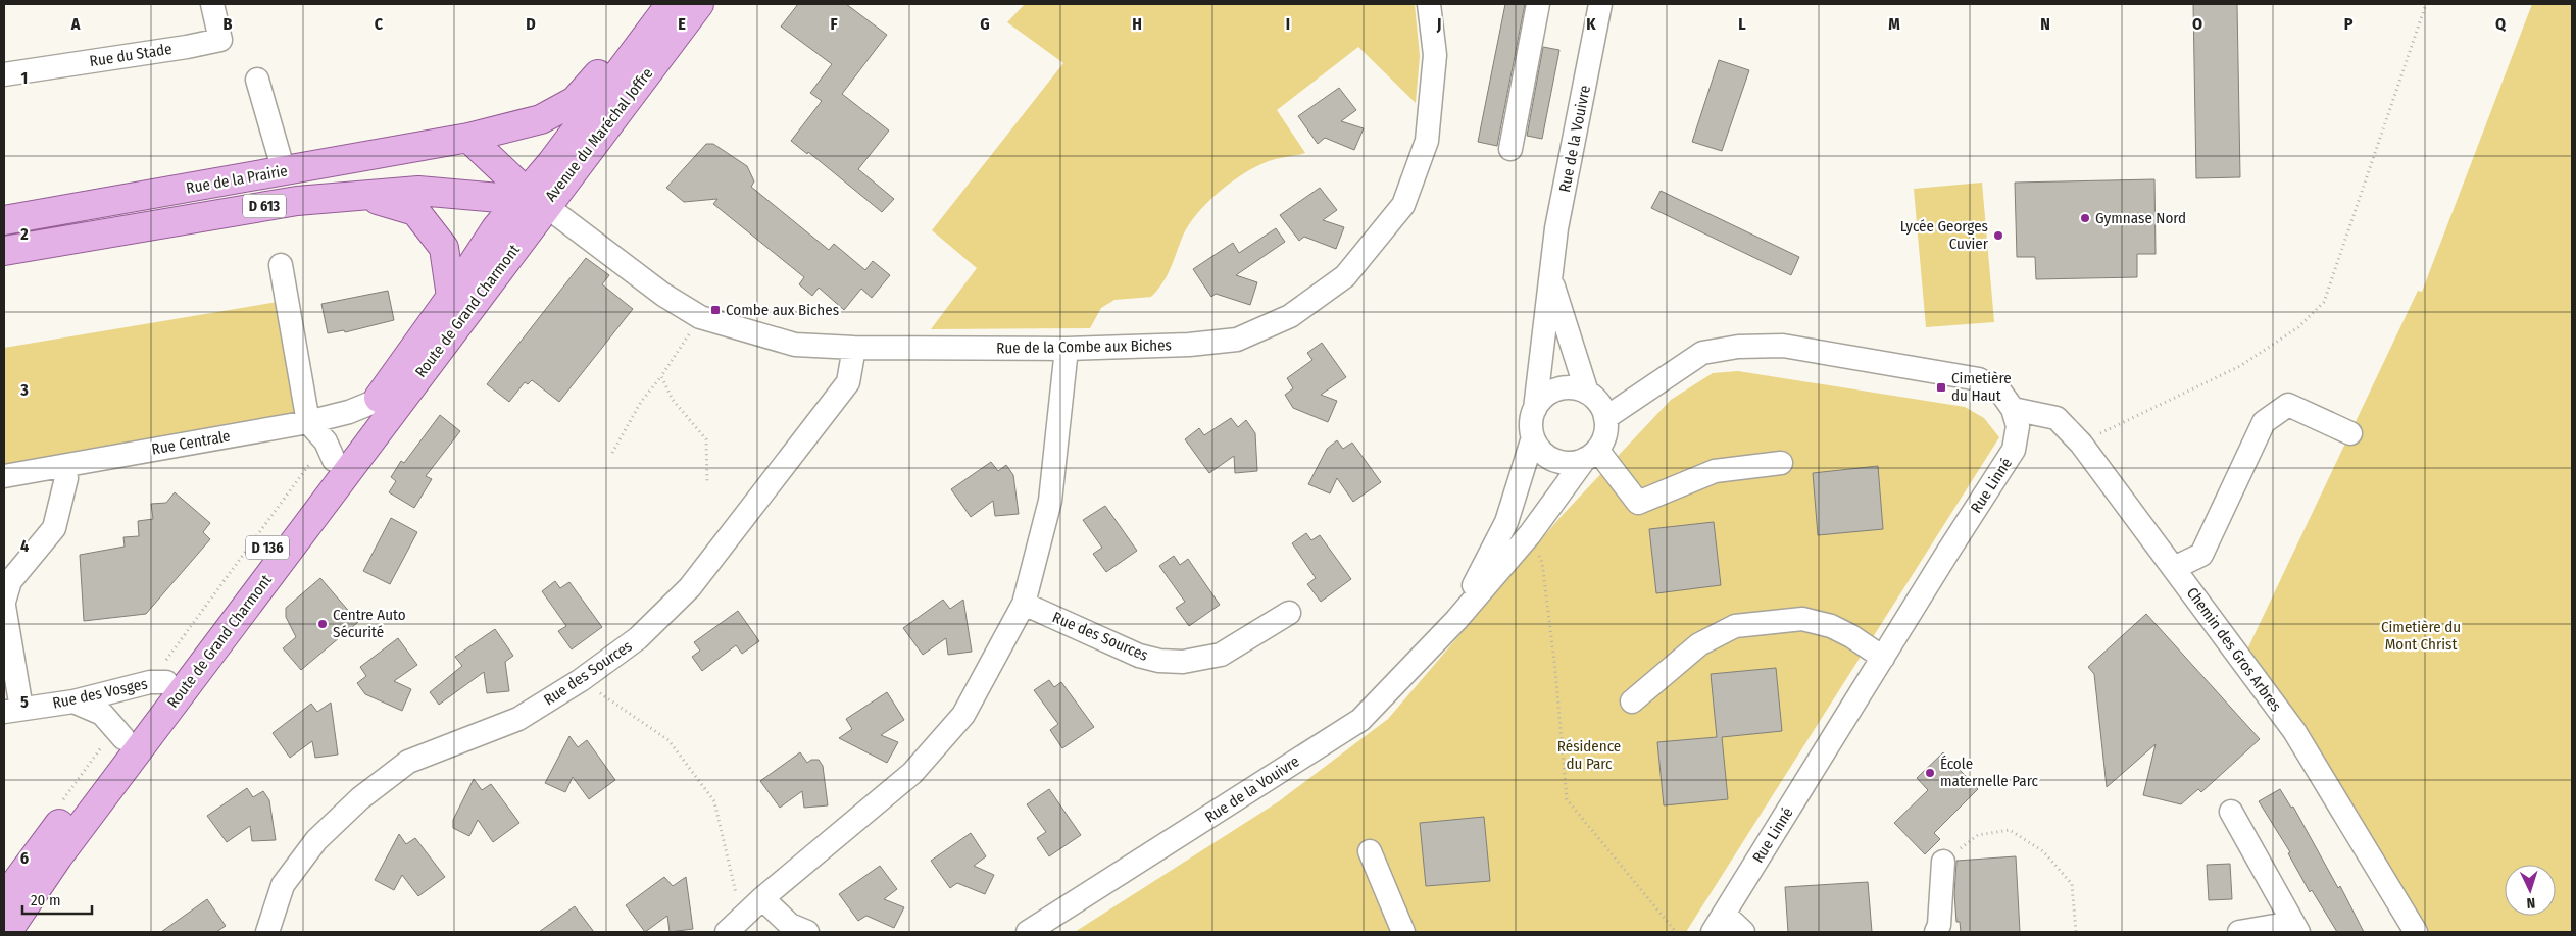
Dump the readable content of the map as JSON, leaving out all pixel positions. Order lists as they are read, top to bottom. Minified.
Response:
{"streets":{"main road":["Avenue du Maréchal Joffre","Rue de la Prairie","D 613","Route de Grand Charmont","D 136"],"street":["Rue du Stade","Rue de la Vouivre","Rue de la Combe aux Biches","Rue Centrale","Rue Linné","Rue des Sources","Chemin des Gros Arbres","Rue des Vosges"]},"crossings":[["Avenue du Maréchal Joffre","Rue de la Prairie"],["Avenue du Maréchal Joffre","Route de Grand Charmont"],["Avenue du Maréchal Joffre","Rue de la Combe aux Biches"],["Rue de la Prairie","D 613"],["Rue de la Prairie","Route de Grand Charmont"],["Rue de la Prairie","Rue de la Combe aux Biches"],["Route de Grand Charmont","Rue de la Combe aux Biches"],["Route de Grand Charmont","Rue Centrale"],["Route de Grand Charmont","Rue des Vosges"],["Rue de la Combe aux Biches","Rue des Sources"],["Rue Linné","Chemin des Gros Arbres"]],"parks":["Cimetière du Mont Christ","Résidence du Parc"],"places":{"other":["Gymnase Nord","Lycée Georges Cuvier","Centre Auto Sécurité","École maternelle Parc"],"transit":["Combe aux Biches","Cimetière du Haut"]},"scale_bar":"20 m","north":"bottom","grid":{"columns":["A","B","C","D","E","F","G","H","I","J","K","L","M","N","O","P","Q"],"rows":["1","2","3","4","5","6"]}}
